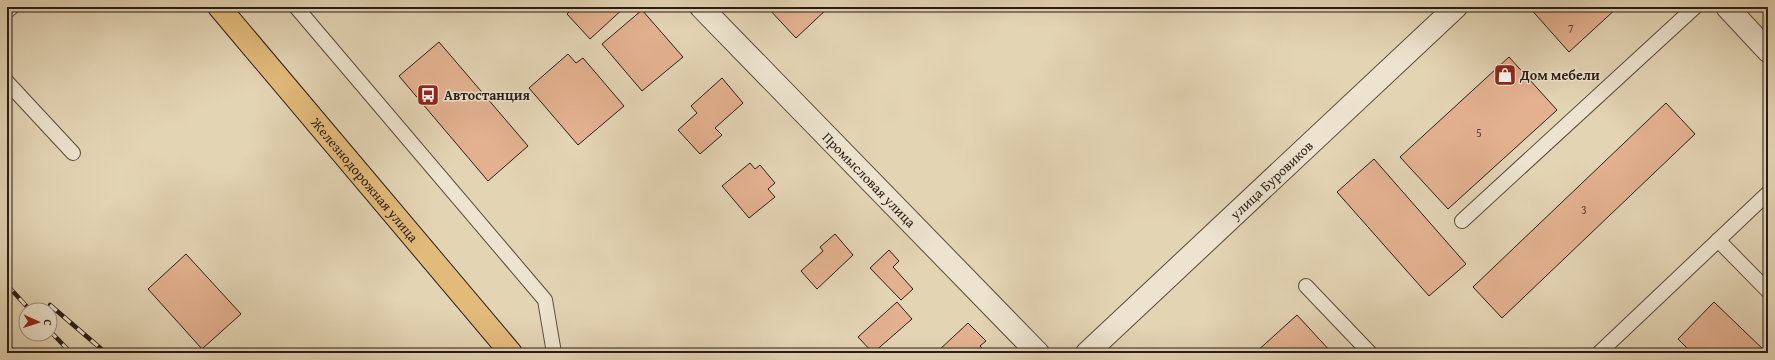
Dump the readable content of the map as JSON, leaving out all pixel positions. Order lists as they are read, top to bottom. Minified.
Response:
{"streets":{"main road":["Железнодорожная улица"],"street":["Промысловая улица","улица Буровиков"]},"places":{"shop":["Дом мебели"],"bus stop":["Автостанция"]},"house_numbers":["7","5","3"],"north":"right"}
